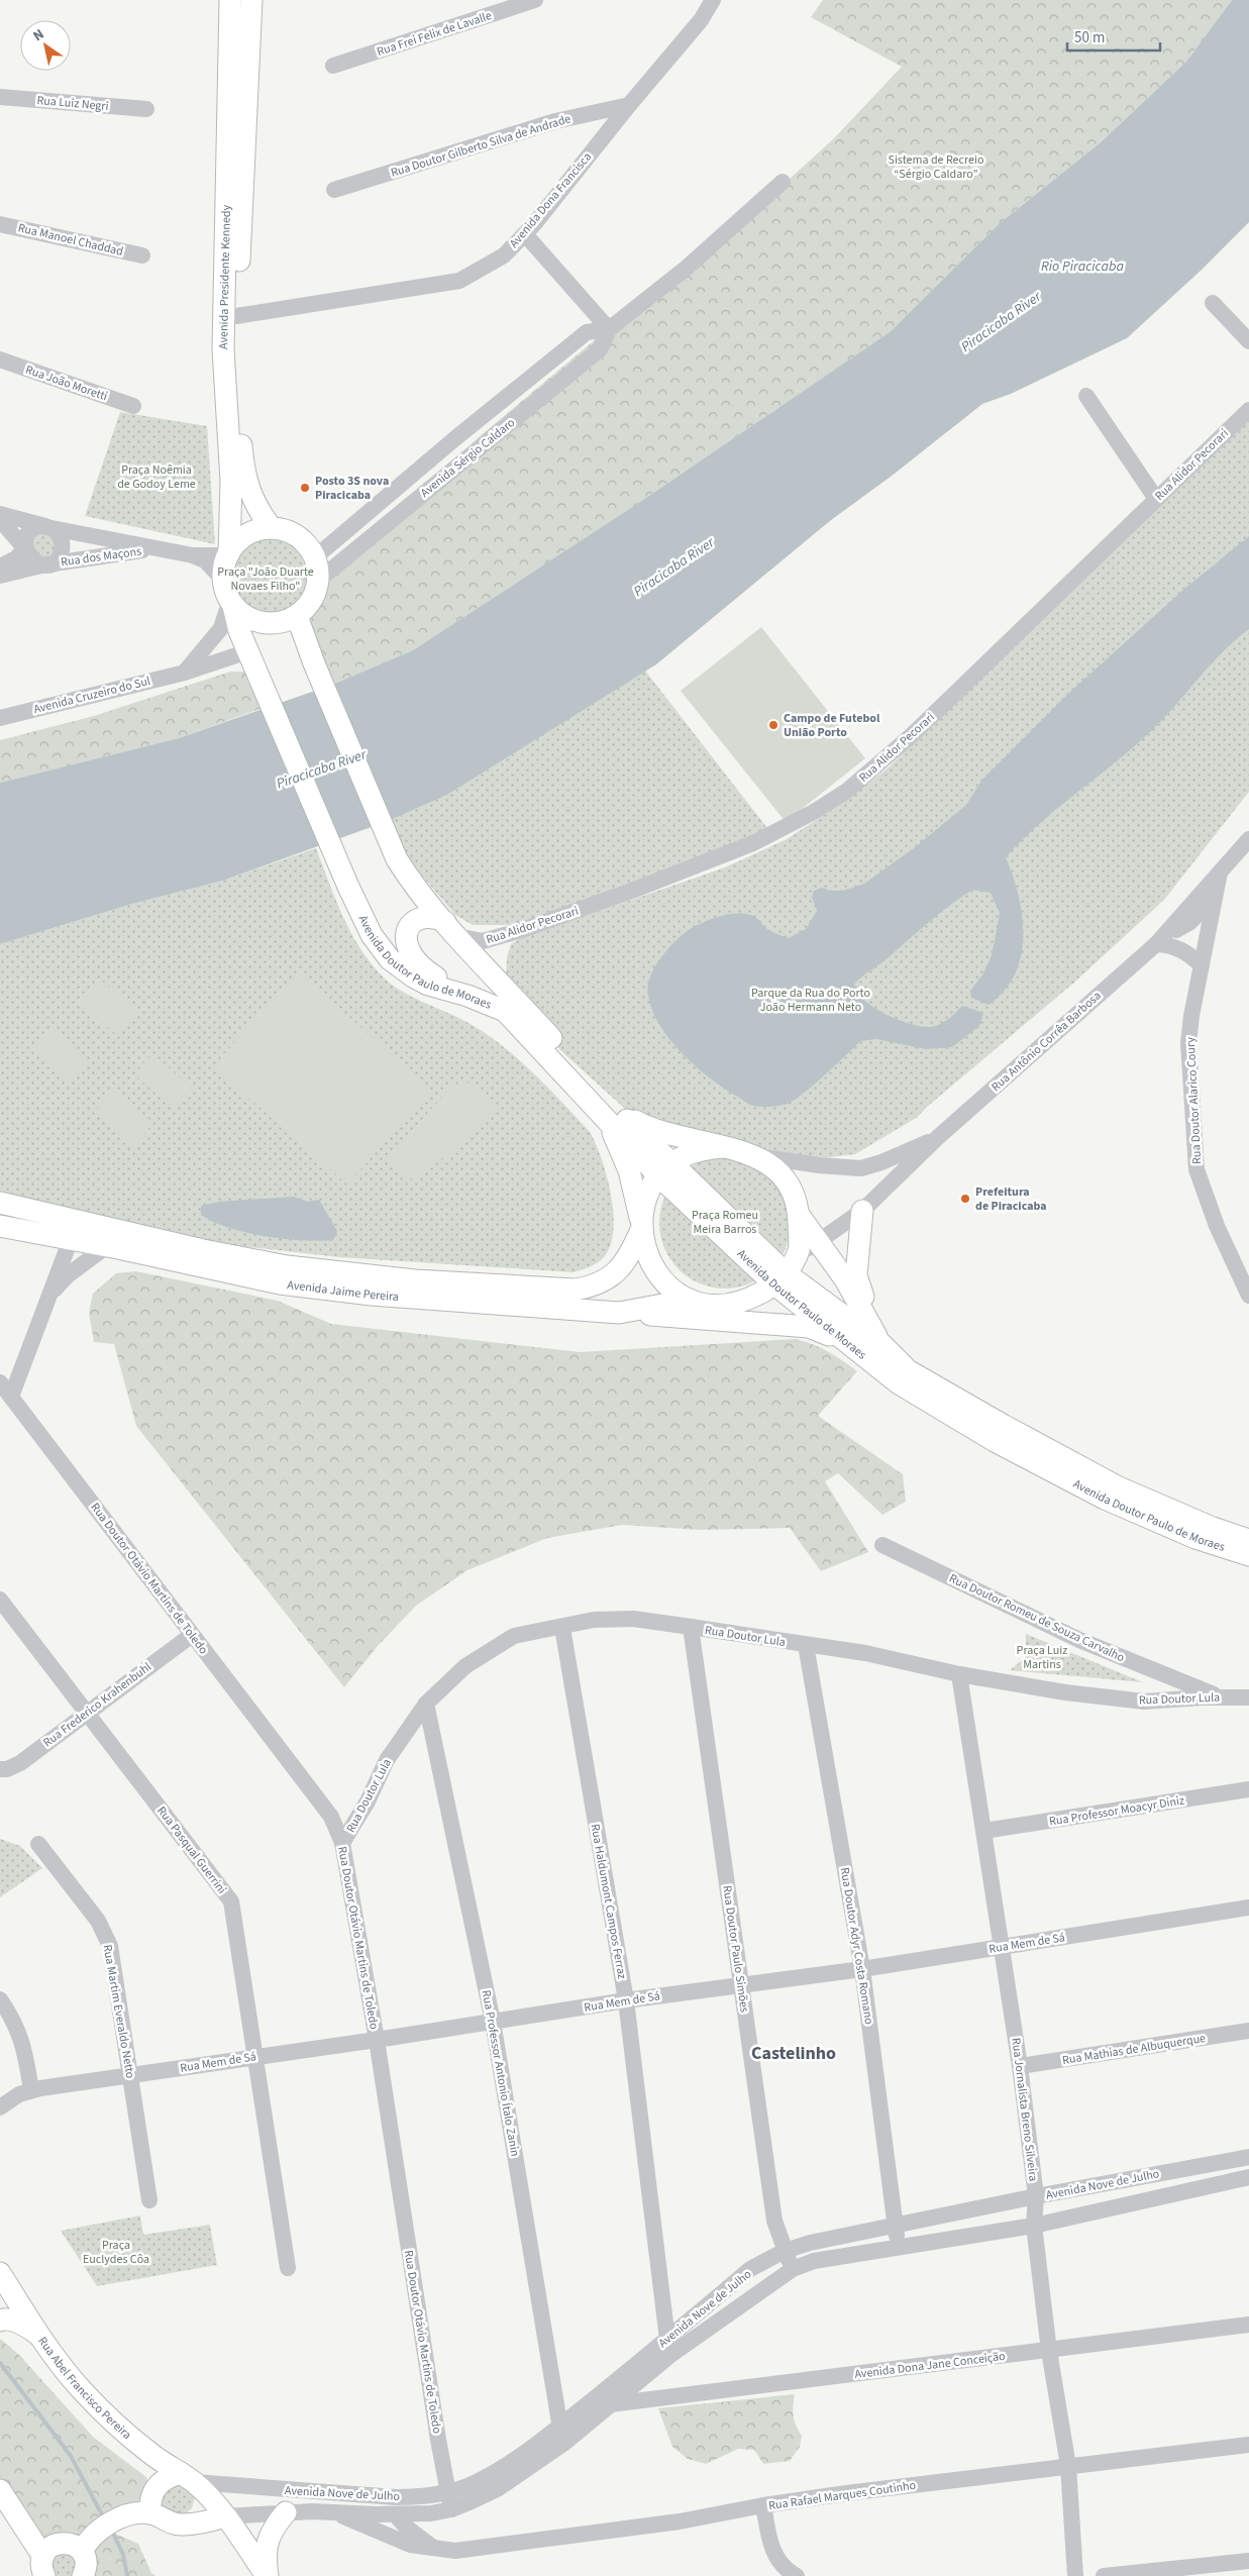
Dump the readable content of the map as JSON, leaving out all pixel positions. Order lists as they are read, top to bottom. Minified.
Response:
{"streets":{"main road":["Avenida Presidente Kennedy","Avenida Doutor Paulo de Moraes","Avenida Jaime Pereira","Rua Abel Francisco Pereira"],"street":["Rua Frei Felix de Lavalle","Rua Luiz Negri","Rua Doutor Gilberto Silva de Andrade","Avenida Dona Francisca","Rua Manoel Chaddad","Rua João Moretti","Avenida Sérgio Caldaro","Rua Alidor Pecorari","Rua dos Maçons","Avenida Cruzeiro do Sul","Rua Antônio Corrêa Barbosa","Rua Doutor Alarico Coury","Rua Doutor Otávio Martins de Toledo","Rua Doutor Romeu de Souza Carvalho","Rua Doutor Lula","Rua Frederico Krahenbuhl","Rua Professor Moacyr Diniz","Rua Pasqual Guerrini","Rua Haldumont Campos Ferraz","Rua Mem de Sá","Rua Doutor Adyr Costa Romano","Rua Doutor Paulo Simões","Rua Martim Everaldo Netto","Rua Mathias de Albuquerque","Rua Professor Antonio Ítalo Zanin","Rua Jornalista Breno Silveira","Avenida Nove de Julho","Avenida Dona Jane Conceição","Rua Rafael Marques Coutinho"]},"crossings":[["Rua Doutor Gilberto Silva de Andrade","Avenida Dona Francisca"],["Avenida Dona Francisca","Avenida Presidente Kennedy"],["Avenida Presidente Kennedy","Avenida Sérgio Caldaro"],["Avenida Presidente Kennedy","Rua dos Maçons"],["Avenida Presidente Kennedy","Avenida Doutor Paulo de Moraes"],["Avenida Sérgio Caldaro","Rua dos Maçons"],["Avenida Sérgio Caldaro","Avenida Doutor Paulo de Moraes"],["Rua Alidor Pecorari","Avenida Doutor Paulo de Moraes"],["Rua dos Maçons","Avenida Doutor Paulo de Moraes"],["Avenida Cruzeiro do Sul","Avenida Doutor Paulo de Moraes"],["Avenida Doutor Paulo de Moraes","Rua Antônio Corrêa Barbosa"],["Avenida Doutor Paulo de Moraes","Avenida Jaime Pereira"],["Rua Antônio Corrêa Barbosa","Rua Doutor Alarico Coury"],["Rua Antônio Corrêa Barbosa","Avenida Jaime Pereira"],["Rua Doutor Otávio Martins de Toledo","Rua Doutor Lula"],["Rua Doutor Otávio Martins de Toledo","Rua Frederico Krahenbuhl"],["Rua Doutor Otávio Martins de Toledo","Rua Mem de Sá"],["Rua Doutor Otávio Martins de Toledo","Avenida Nove de Julho"],["Rua Doutor Romeu de Souza Carvalho","Rua Doutor Lula"],["Rua Doutor Lula","Rua Haldumont Campos Ferraz"],["Rua Doutor Lula","Rua Doutor Adyr Costa Romano"],["Rua Doutor Lula","Rua Doutor Paulo Simões"],["Rua Doutor Lula","Rua Professor Antonio Ítalo Zanin"],["Rua Doutor Lula","Rua Jornalista Breno Silveira"],["Rua Frederico Krahenbuhl","Rua Pasqual Guerrini"],["Rua Professor Moacyr Diniz","Rua Jornalista Breno Silveira"],["Rua Pasqual Guerrini","Rua Mem de Sá"],["Rua Haldumont Campos Ferraz","Rua Mem de Sá"],["Rua Haldumont Campos Ferraz","Avenida Nove de Julho"],["Rua Mem de Sá","Rua Doutor Adyr Costa Romano"],["Rua Mem de Sá","Rua Doutor Paulo Simões"],["Rua Mem de Sá","Rua Martim Everaldo Netto"],["Rua Mem de Sá","Rua Professor Antonio Ítalo Zanin"],["Rua Mem de Sá","Rua Jornalista Breno Silveira"],["Rua Doutor Adyr Costa Romano","Avenida Nove de Julho"],["Rua Doutor Paulo Simões","Avenida Nove de Julho"],["Rua Mathias de Albuquerque","Rua Jornalista Breno Silveira"],["Rua Professor Antonio Ítalo Zanin","Avenida Nove de Julho"],["Rua Jornalista Breno Silveira","Avenida Nove de Julho"],["Rua Jornalista Breno Silveira","Avenida Dona Jane Conceição"],["Rua Jornalista Breno Silveira","Rua Rafael Marques Coutinho"],["Avenida Nove de Julho","Avenida Dona Jane Conceição"],["Avenida Nove de Julho","Rua Abel Francisco Pereira"],["Avenida Nove de Julho","Rua Rafael Marques Coutinho"]],"districts":["Castelinho"],"water":["Rio Piracicaba","Piracicaba River"],"parks":["Sistema de Recreio “Sérgio Caldaro”","Praça Noêmia de Godoy Leme","Praça \"João Duarte Novaes Filho\"","Parque da Rua do Porto João Hermann Neto","Praça Romeu Meira Barros","Praça Luiz Martins","Praça Euclydes Côa"],"places":["Posto 3S nova Piracicaba","Campo de Futebol União Porto","Prefeitura de Piracicaba"],"scale_bar":"50 m","north":"top left"}
